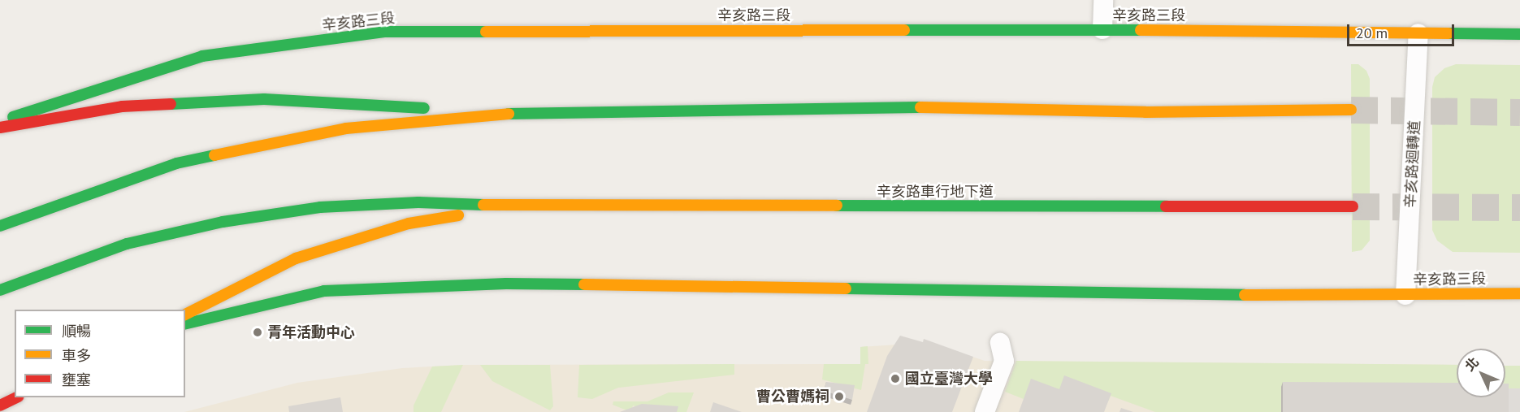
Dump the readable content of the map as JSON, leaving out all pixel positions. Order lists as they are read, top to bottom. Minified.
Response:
{"streets":{"main road":["辛亥路三段","辛亥路車行地下道"],"lane":["辛亥路迴轉道"]},"crossings":[["辛亥路三段","辛亥路迴轉道"]],"places":["青年活動中心","國立臺灣大學","曹公曹媽祠"],"legend":["順暢","車多","壅塞"],"scale_bar":"20 m","north":"top left"}
